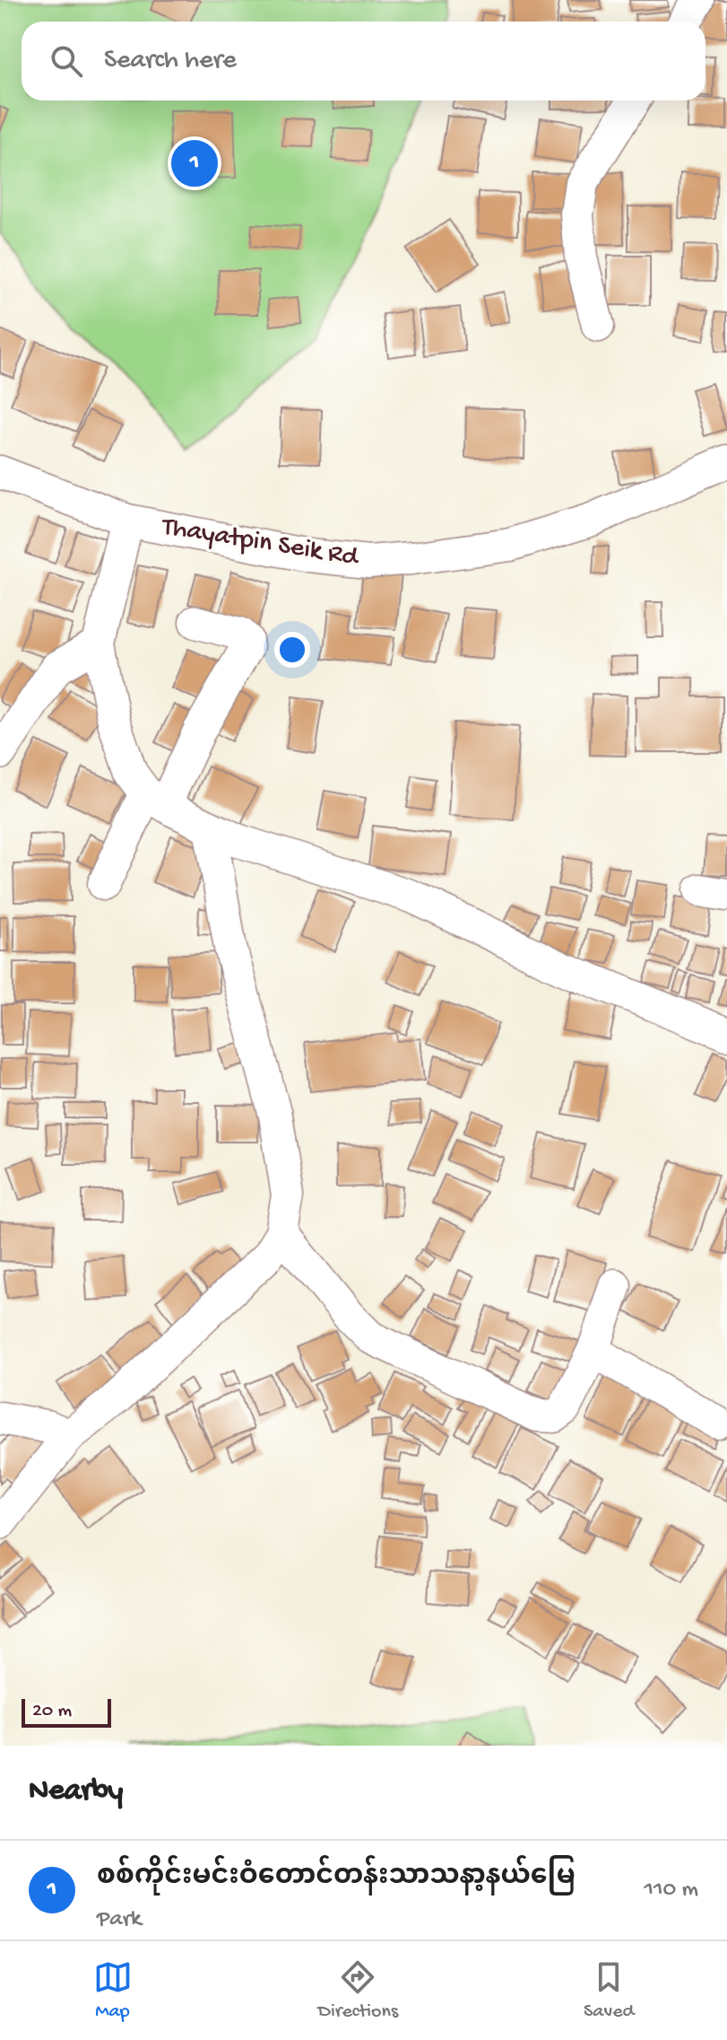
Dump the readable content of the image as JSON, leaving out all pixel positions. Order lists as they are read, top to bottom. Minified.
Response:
{"streets":{"street":["Thayatpin Seik Rd"]},"scale_bar":"20 m","page":{"search":"Search here","pins":"1","scale":"20 m","heading":"Nearby","list":[{"mark":"1","name":"စစ်ကိုင်းမင်းဝံတောင်တန်းသာသနာ့နယ်မြေ","note":"Park","value":"110 m"}],"nav":["Map","Directions","Saved"]}}
